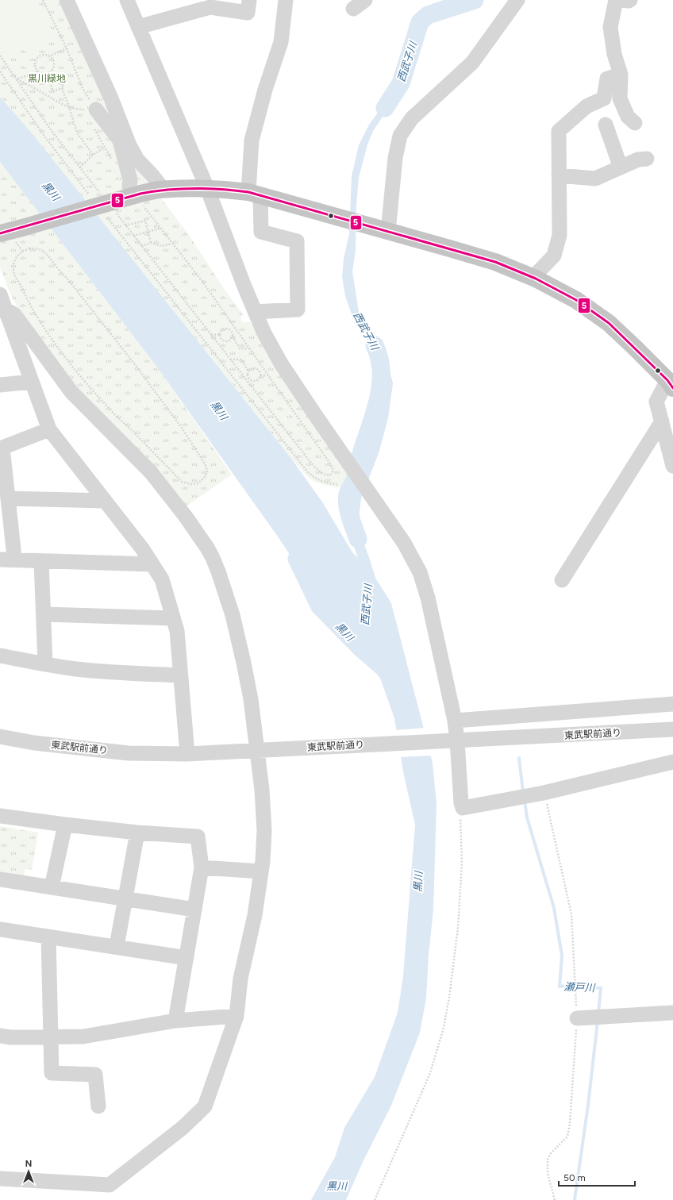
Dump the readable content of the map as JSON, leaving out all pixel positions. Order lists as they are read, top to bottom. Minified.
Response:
{"streets":{"street":["東武駅前通り"]},"water":["西武子川","黒川","瀬戸川"],"parks":["黒川緑地"],"lines":["transit line 5"],"scale_bar":"50 m","north":"top"}
